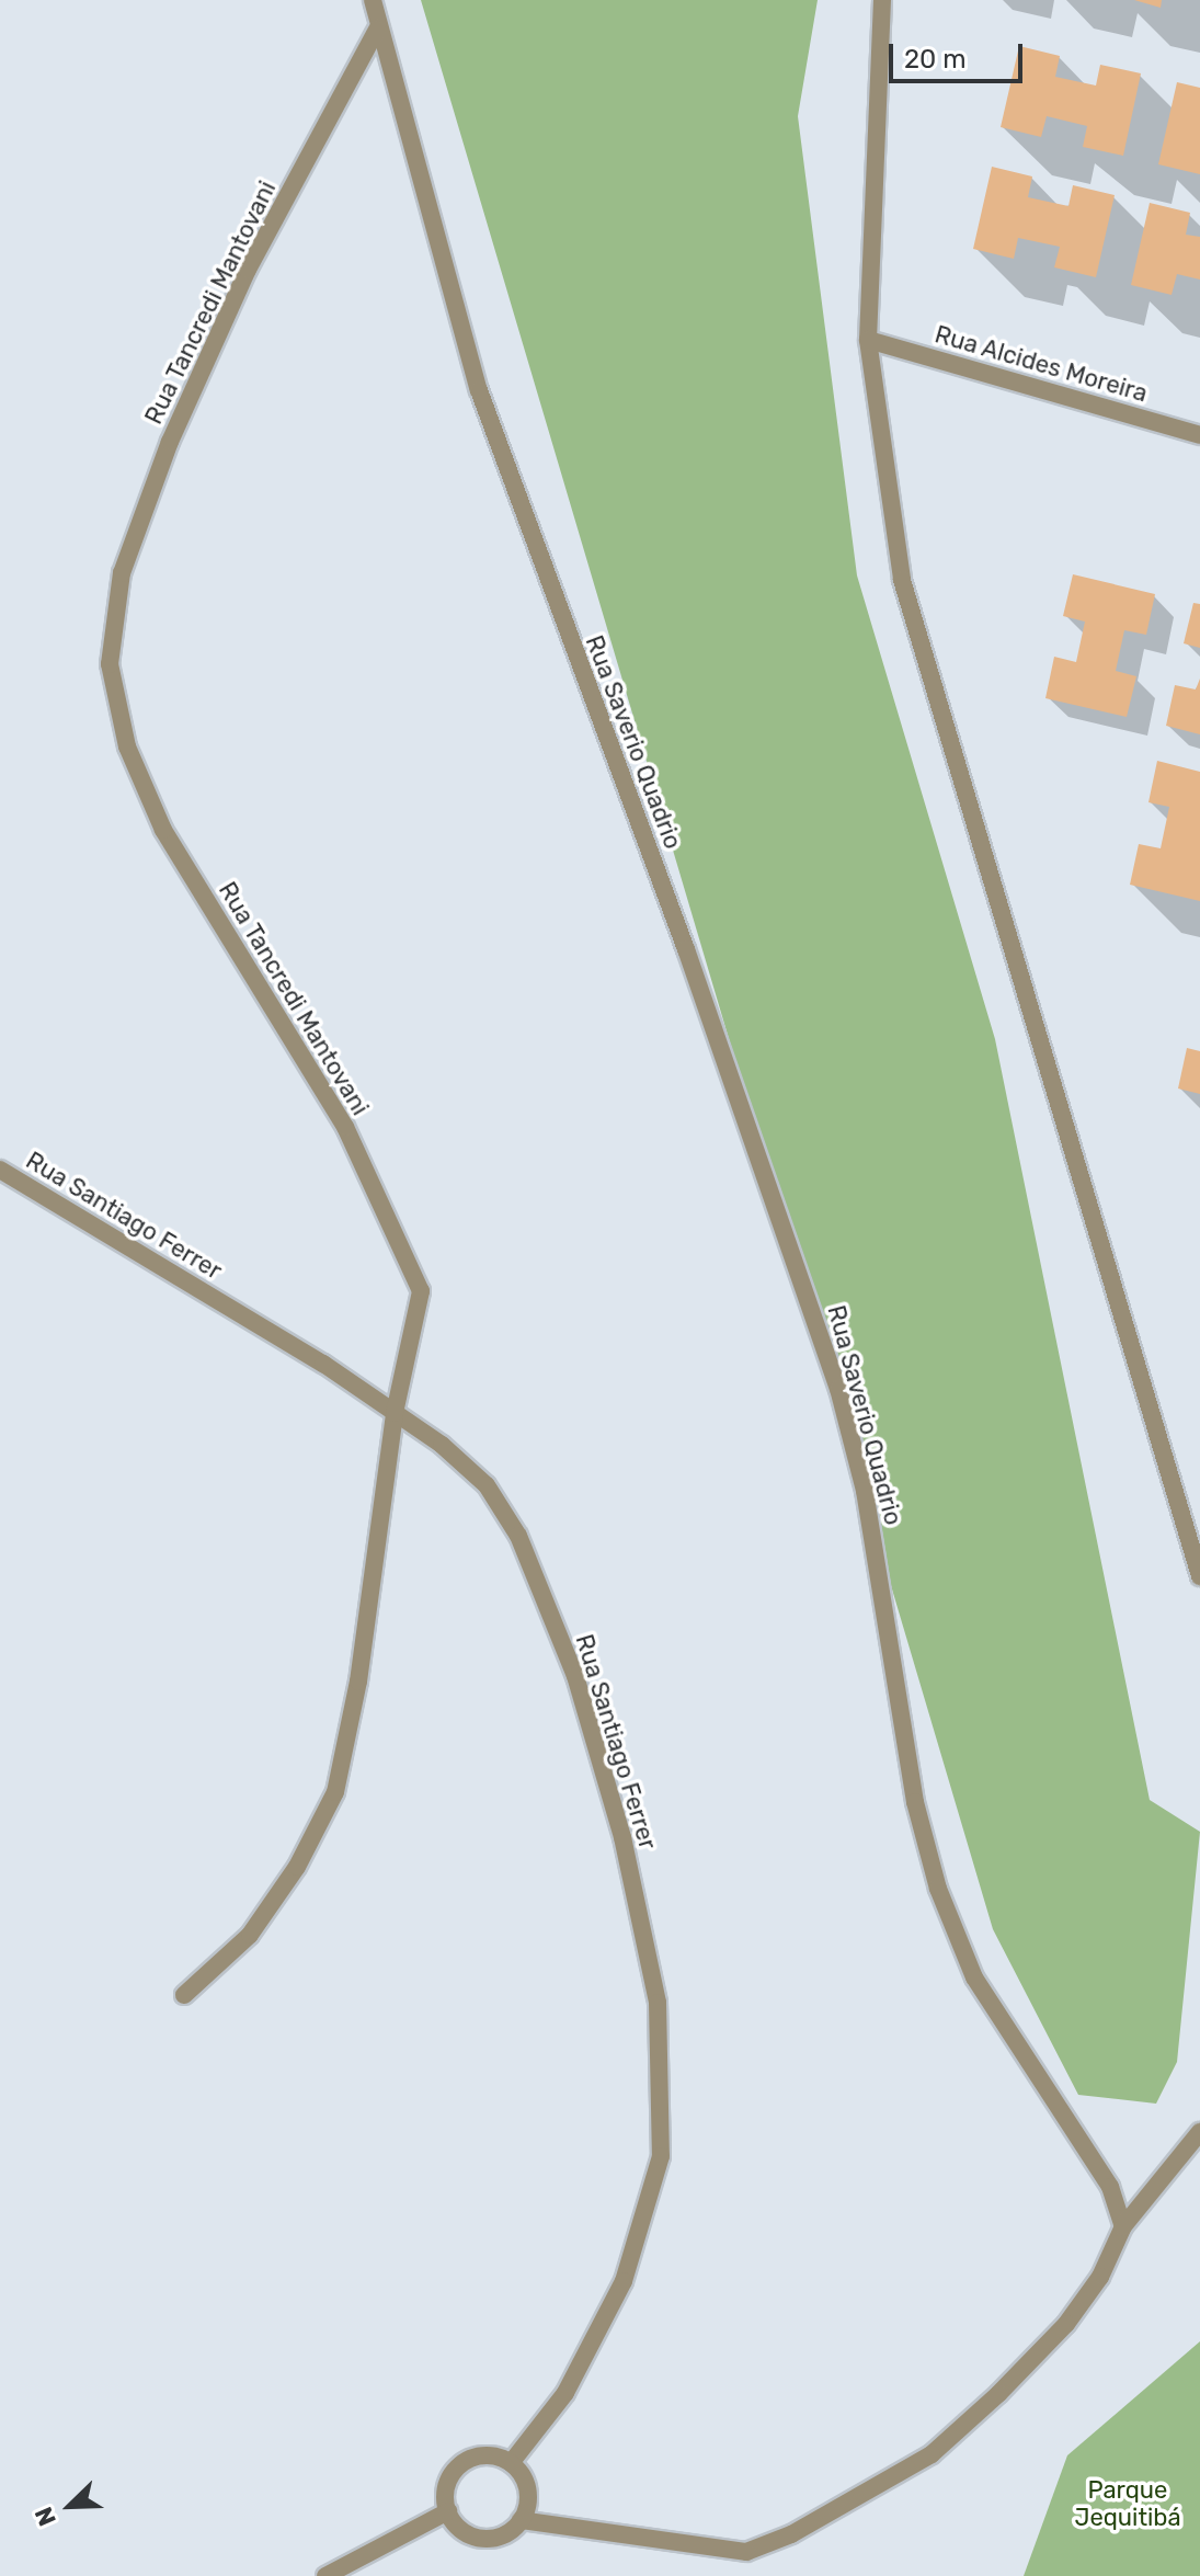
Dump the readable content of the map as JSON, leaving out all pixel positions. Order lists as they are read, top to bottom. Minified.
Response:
{"streets":{"street":["Rua Tancredi Mantovani","Rua Alcides Moreira","Rua Saverio Quadrio","Rua Santiago Ferrer"]},"crossings":[["Rua Tancredi Mantovani","Rua Saverio Quadrio"],["Rua Tancredi Mantovani","Rua Santiago Ferrer"]],"parks":["Parque Jequitibá"],"scale_bar":"20 m","north":"bottom left"}
